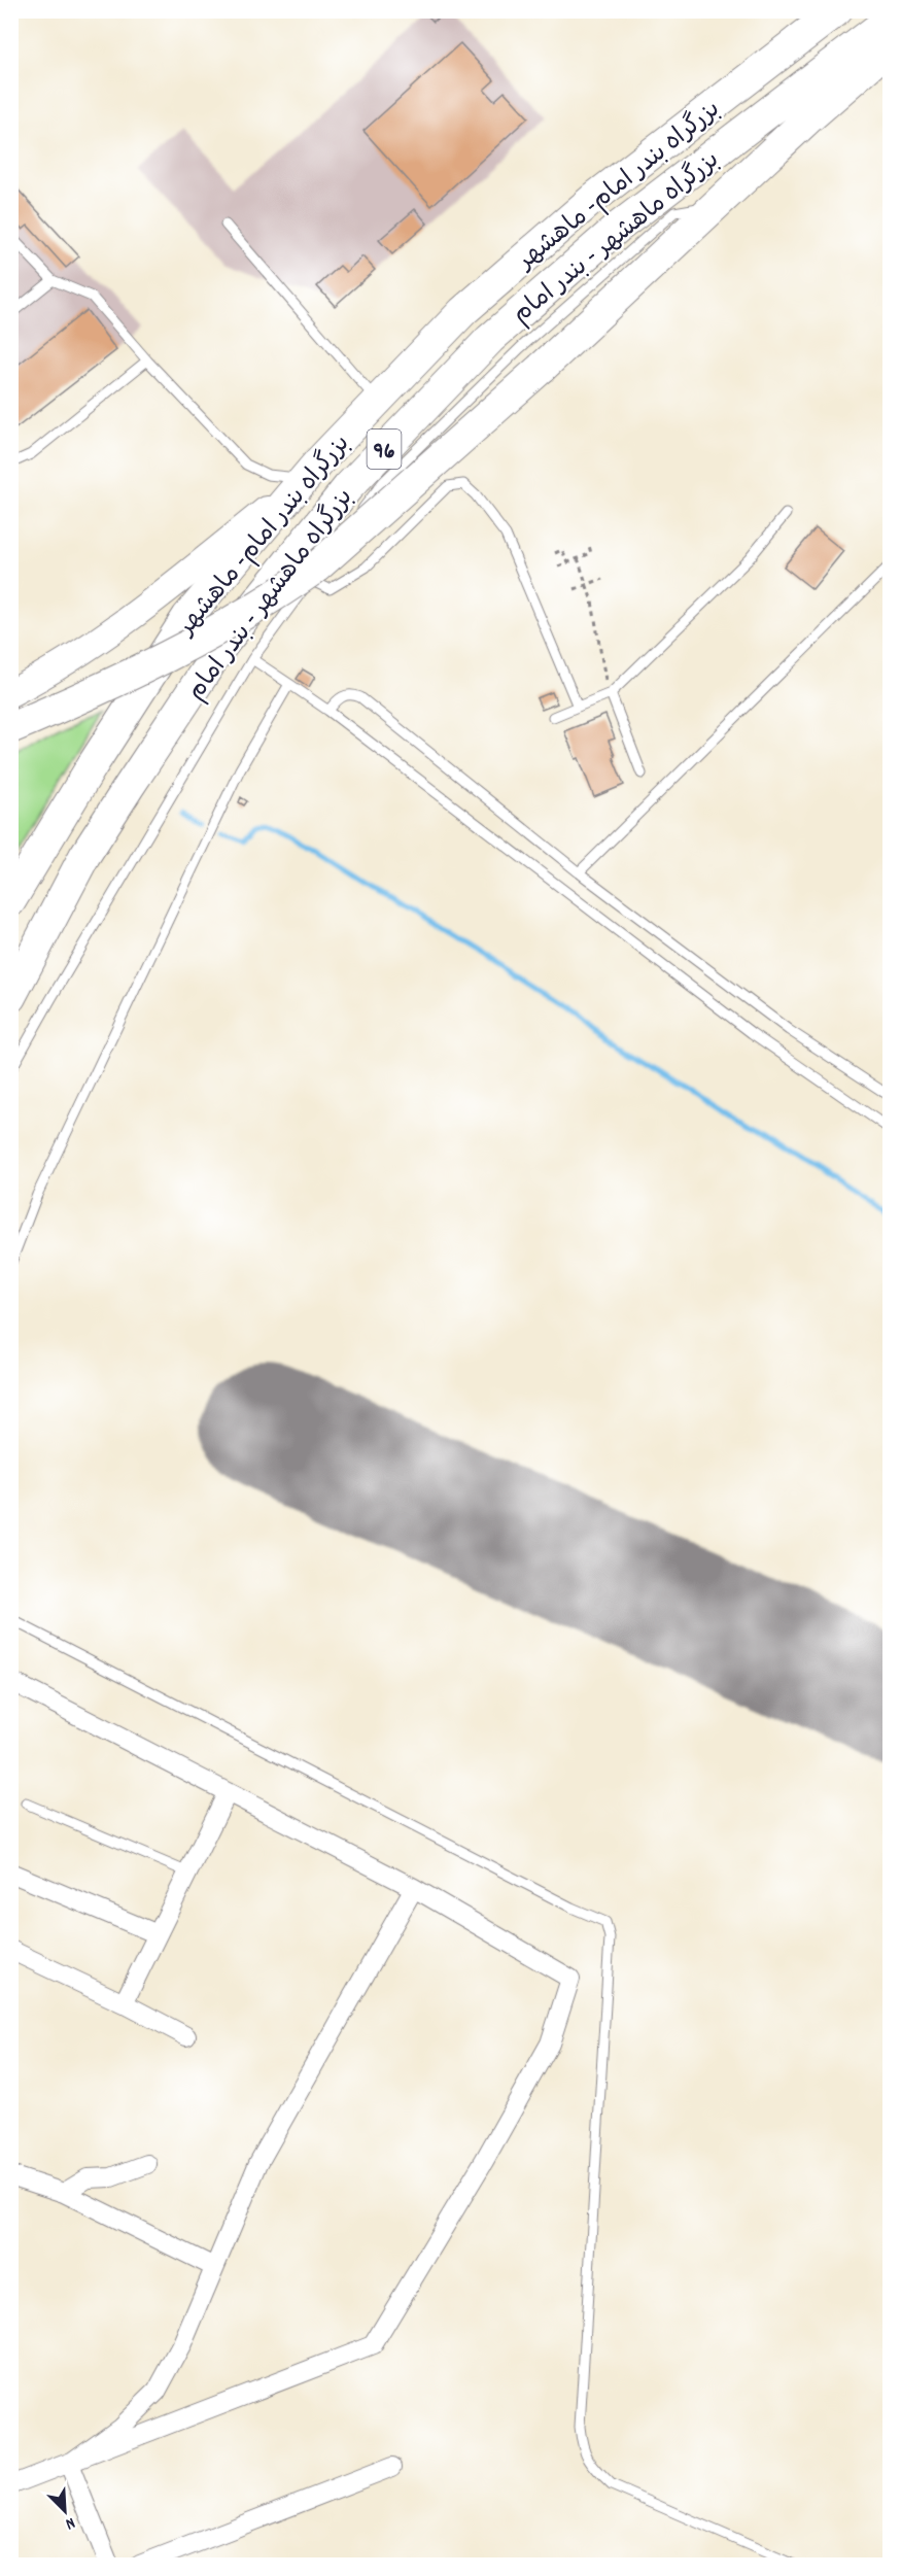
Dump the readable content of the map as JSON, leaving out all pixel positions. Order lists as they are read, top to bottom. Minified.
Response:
{"streets":{"highway":["بزرگراه بندر امام- ماهشهر","بزرگراه ماهشهر - بندر امام","96"]},"north":"bottom right"}
